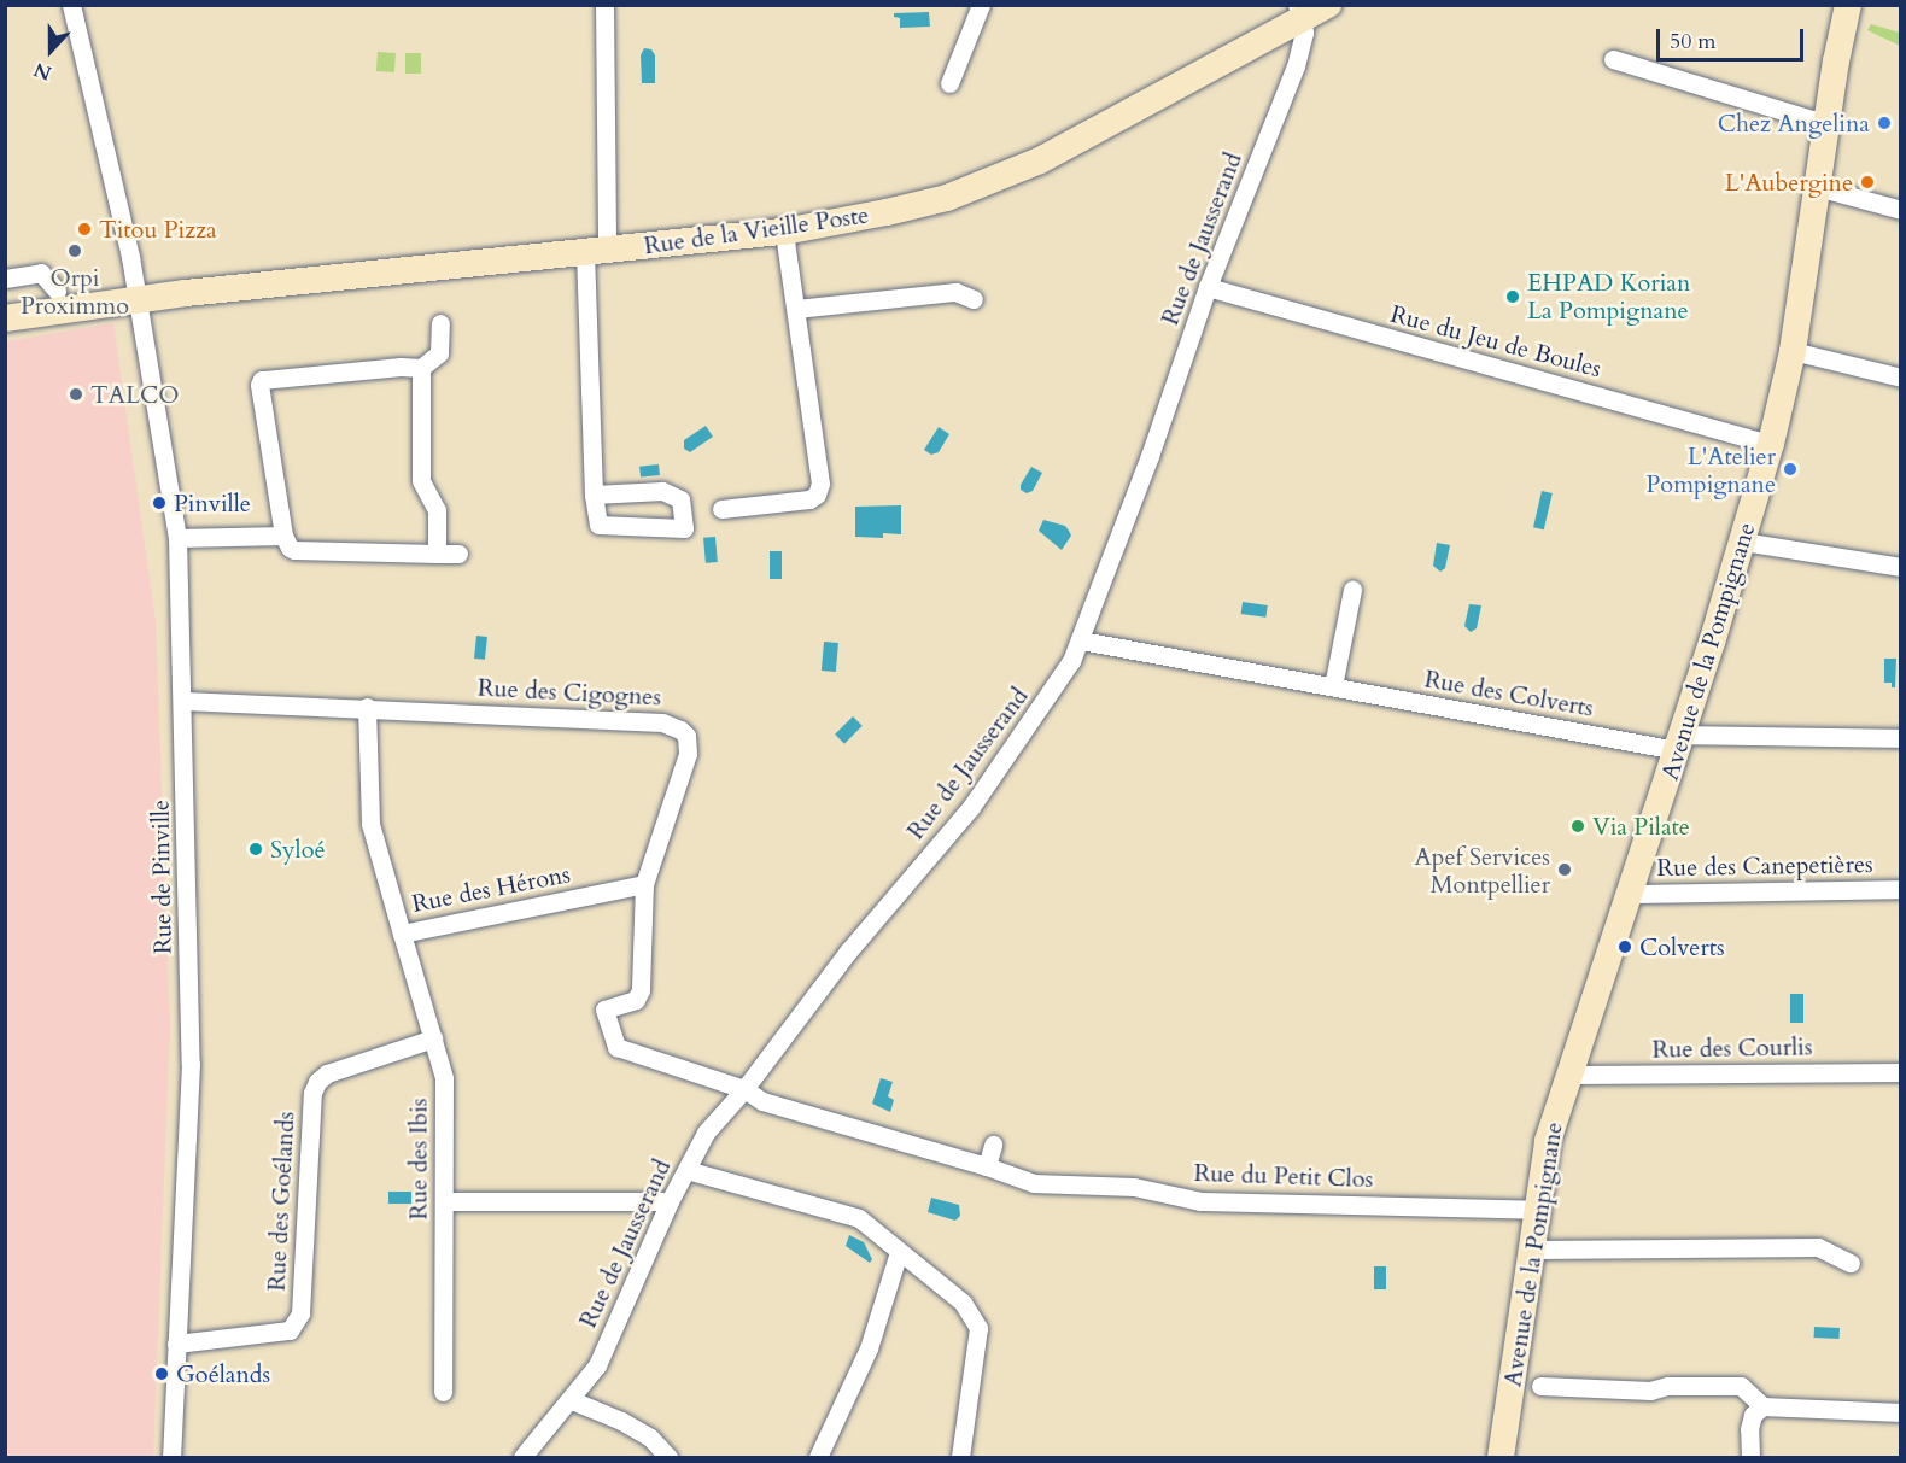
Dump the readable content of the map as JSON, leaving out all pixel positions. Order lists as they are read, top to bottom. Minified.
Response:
{"streets":{"main road":["Rue de la Vieille Poste","Avenue de la Pompignane"],"street":["Rue de Jausserand","Rue du Jeu de Boules","Rue des Cigognes","Rue des Colverts","Rue des Canepetières","Rue de Pinville","Rue des Hérons","Rue des Courlis","Rue des Ibis","Rue du Petit Clos","Rue des Goélands"]},"crossings":[["Rue de la Vieille Poste","Rue de Jausserand"],["Rue de la Vieille Poste","Rue de Pinville"],["Rue de Jausserand","Rue du Jeu de Boules"],["Rue de Jausserand","Rue des Cigognes"],["Rue de Jausserand","Rue des Colverts"],["Rue de Jausserand","Rue du Petit Clos"],["Rue du Jeu de Boules","Avenue de la Pompignane"],["Avenue de la Pompignane","Rue des Colverts"],["Avenue de la Pompignane","Rue des Canepetières"],["Avenue de la Pompignane","Rue des Courlis"],["Avenue de la Pompignane","Rue du Petit Clos"],["Rue des Cigognes","Rue de Pinville"],["Rue des Cigognes","Rue des Hérons"],["Rue des Cigognes","Rue du Petit Clos"],["Rue de Pinville","Rue des Goélands"],["Rue des Hérons","Rue des Ibis"],["Rue des Ibis","Rue des Goélands"]],"places":["Chez Angelina","L'Aubergine","Titou Pizza","Orpi Proximmo","EHPAD Korian La Pompignane","TALCO","L'Atelier Pompignane","Pinville","Via Pilate","Syloé","Apef Services Montpellier","Colverts","Goélands"],"scale_bar":"50 m","north":"bottom"}
